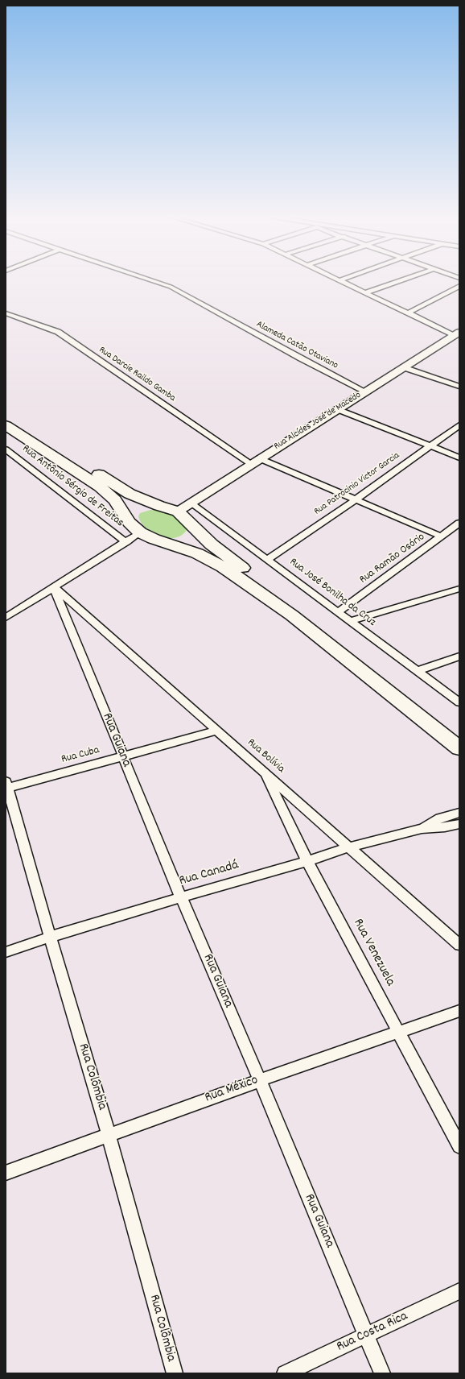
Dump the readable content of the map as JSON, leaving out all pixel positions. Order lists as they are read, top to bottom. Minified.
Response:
{"streets":{"street":["Alameda Catão Otaviano","Rua Darcie Raildo Gamba","Rua Alcídes José de Macedo","Rua Patrocinio Victor Garcia","Rua Antônio Sérgio de Freitas","Rua Ramão Osório","Rua José Bonilha da Cruz","Rua Guiana","Rua Cuba","Rua Bolívia","Rua Canadá","Rua Venezuela","Rua Colômbia","Rua México","Rua Costa Rica"]},"crossings":[["Alameda Catão Otaviano","Rua Alcídes José de Macedo"],["Rua Darcie Raildo Gamba","Rua Alcídes José de Macedo"],["Rua Darcie Raildo Gamba","Rua Patrocinio Victor Garcia"],["Rua Darcie Raildo Gamba","Rua Ramão Osório"],["Rua Alcídes José de Macedo","Rua José Bonilha da Cruz"],["Rua Patrocinio Victor Garcia","Rua José Bonilha da Cruz"],["Rua Ramão Osório","Rua José Bonilha da Cruz"],["Rua Guiana","Rua Cuba"],["Rua Guiana","Rua Bolívia"],["Rua Guiana","Rua Canadá"],["Rua Guiana","Rua México"],["Rua Guiana","Rua Costa Rica"],["Rua Cuba","Rua Bolívia"],["Rua Cuba","Rua Colômbia"],["Rua Bolívia","Rua Canadá"],["Rua Bolívia","Rua Venezuela"],["Rua Canadá","Rua Venezuela"],["Rua Canadá","Rua Colômbia"],["Rua Venezuela","Rua México"],["Rua Colômbia","Rua México"]]}
